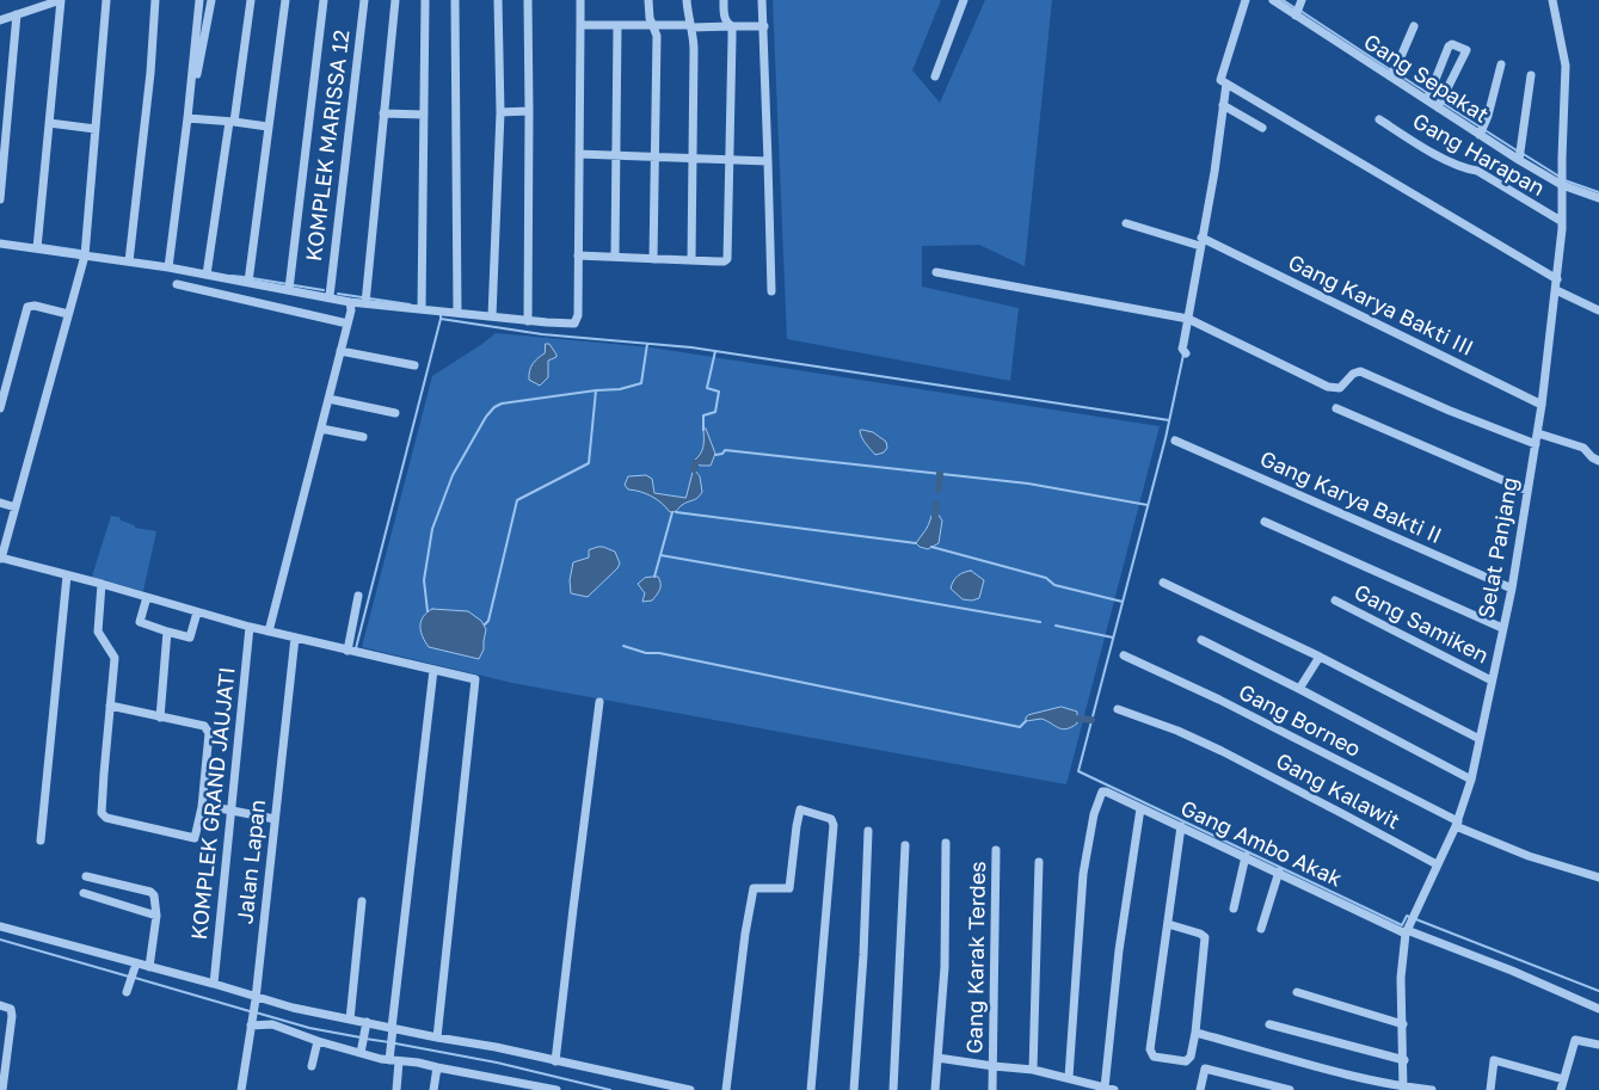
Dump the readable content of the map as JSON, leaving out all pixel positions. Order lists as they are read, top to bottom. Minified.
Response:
{"streets":{"street":["Gang Sepakat","KOMPLEK MARISSA 12","Gang Harapan","Gang Karya Bakti III","Gang Karya Bakti II","Selat Panjang","Gang Samiken","Gang Borneo","Gang Kalawit","KOMPLEK GRAND JAUJATI","Gang Ambo Akak","Jalan Lapan","Gang Karak Terdes"]},"crossings":[["Gang Sepakat","Selat Panjang"],["Gang Harapan","Selat Panjang"],["Gang Karya Bakti III","Selat Panjang"],["Gang Karya Bakti II","Selat Panjang"],["Selat Panjang","Gang Samiken"],["Selat Panjang","Gang Borneo"],["Selat Panjang","Gang Kalawit"],["Selat Panjang","Gang Ambo Akak"]]}
